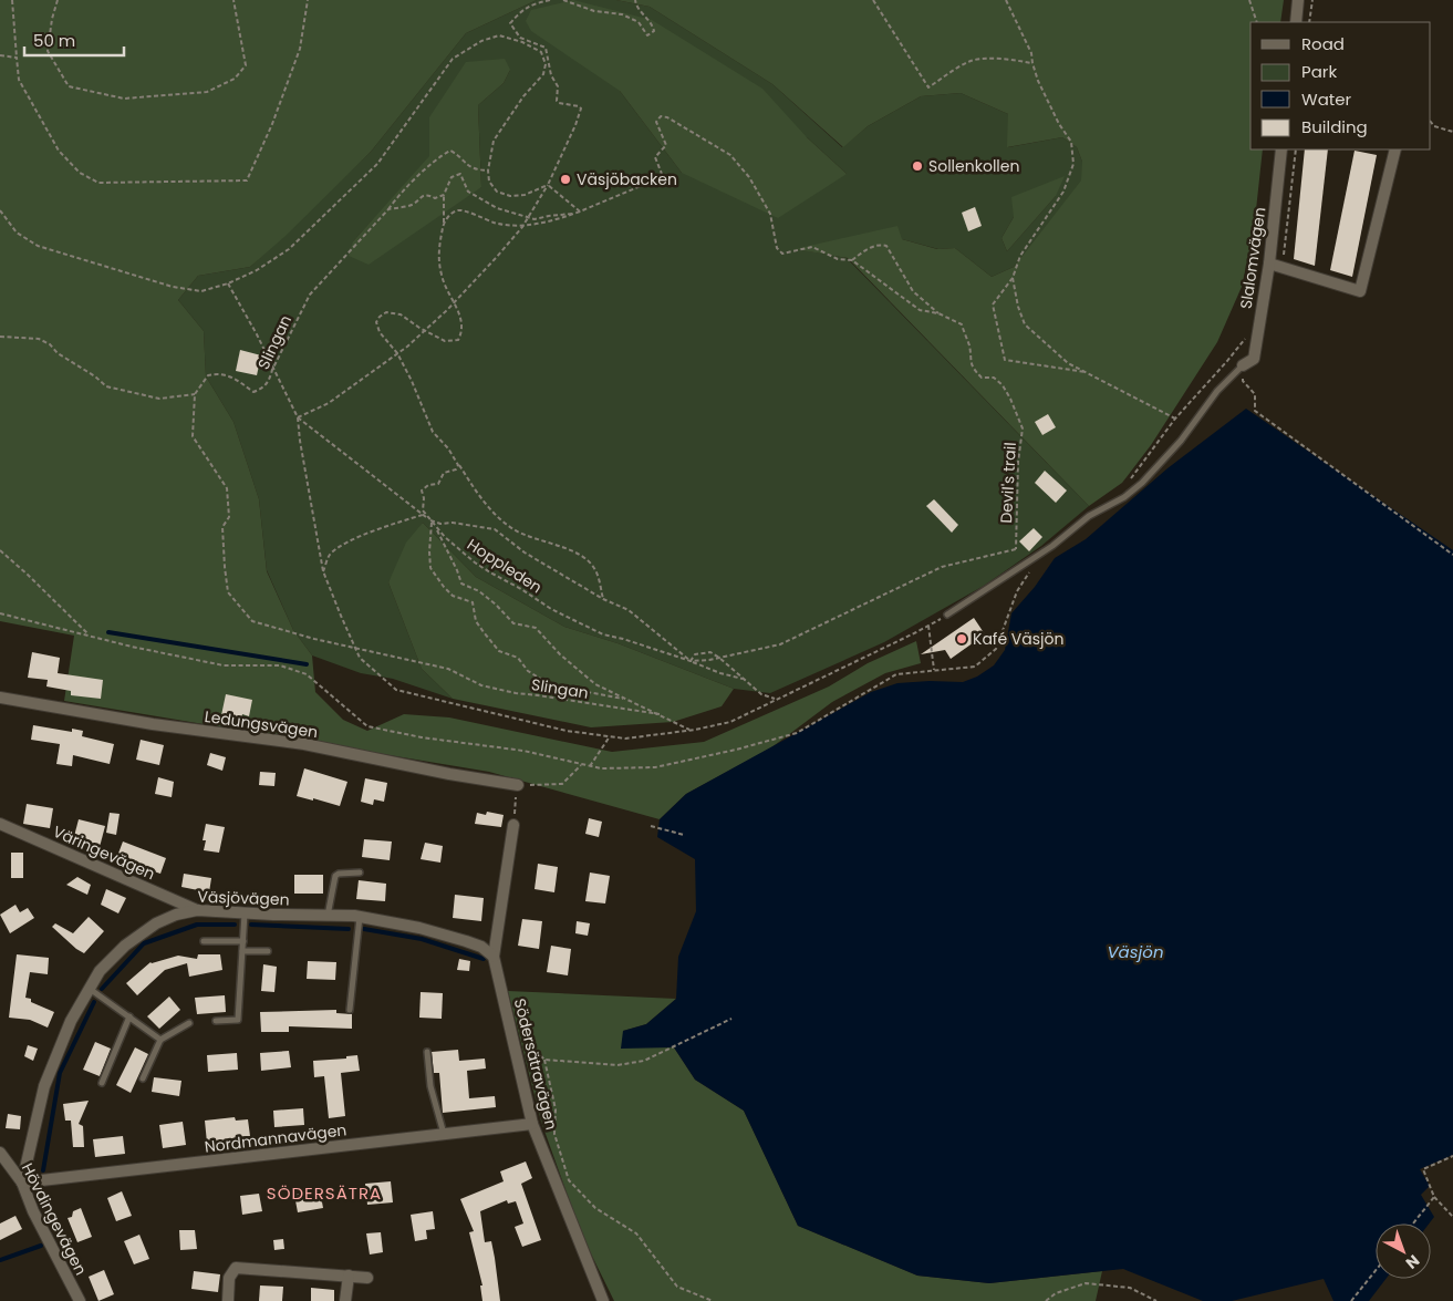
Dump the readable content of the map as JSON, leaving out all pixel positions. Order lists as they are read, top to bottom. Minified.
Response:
{"streets":{"street":["Slalomvägen","Ledungsvägen","Väringevägen","Väsjövägen","Södersätravägen","Nordmannavägen","Hövdingevägen"],"path":["Slingan","Devil's trail","Hoppleden"]},"crossings":[["Devil's trail","Hoppleden"],["Väringevägen","Väsjövägen"],["Väsjövägen","Södersätravägen"],["Väsjövägen","Nordmannavägen"],["Väsjövägen","Hövdingevägen"],["Södersätravägen","Nordmannavägen"],["Nordmannavägen","Hövdingevägen"]],"districts":["SÖDERSÄTRA"],"water":["Väsjön"],"places":["Sollenkollen","Väsjöbacken","Kafé Väsjön"],"legend":["Road","Park","Water","Building"],"scale_bar":"50 m","north":"bottom right"}
